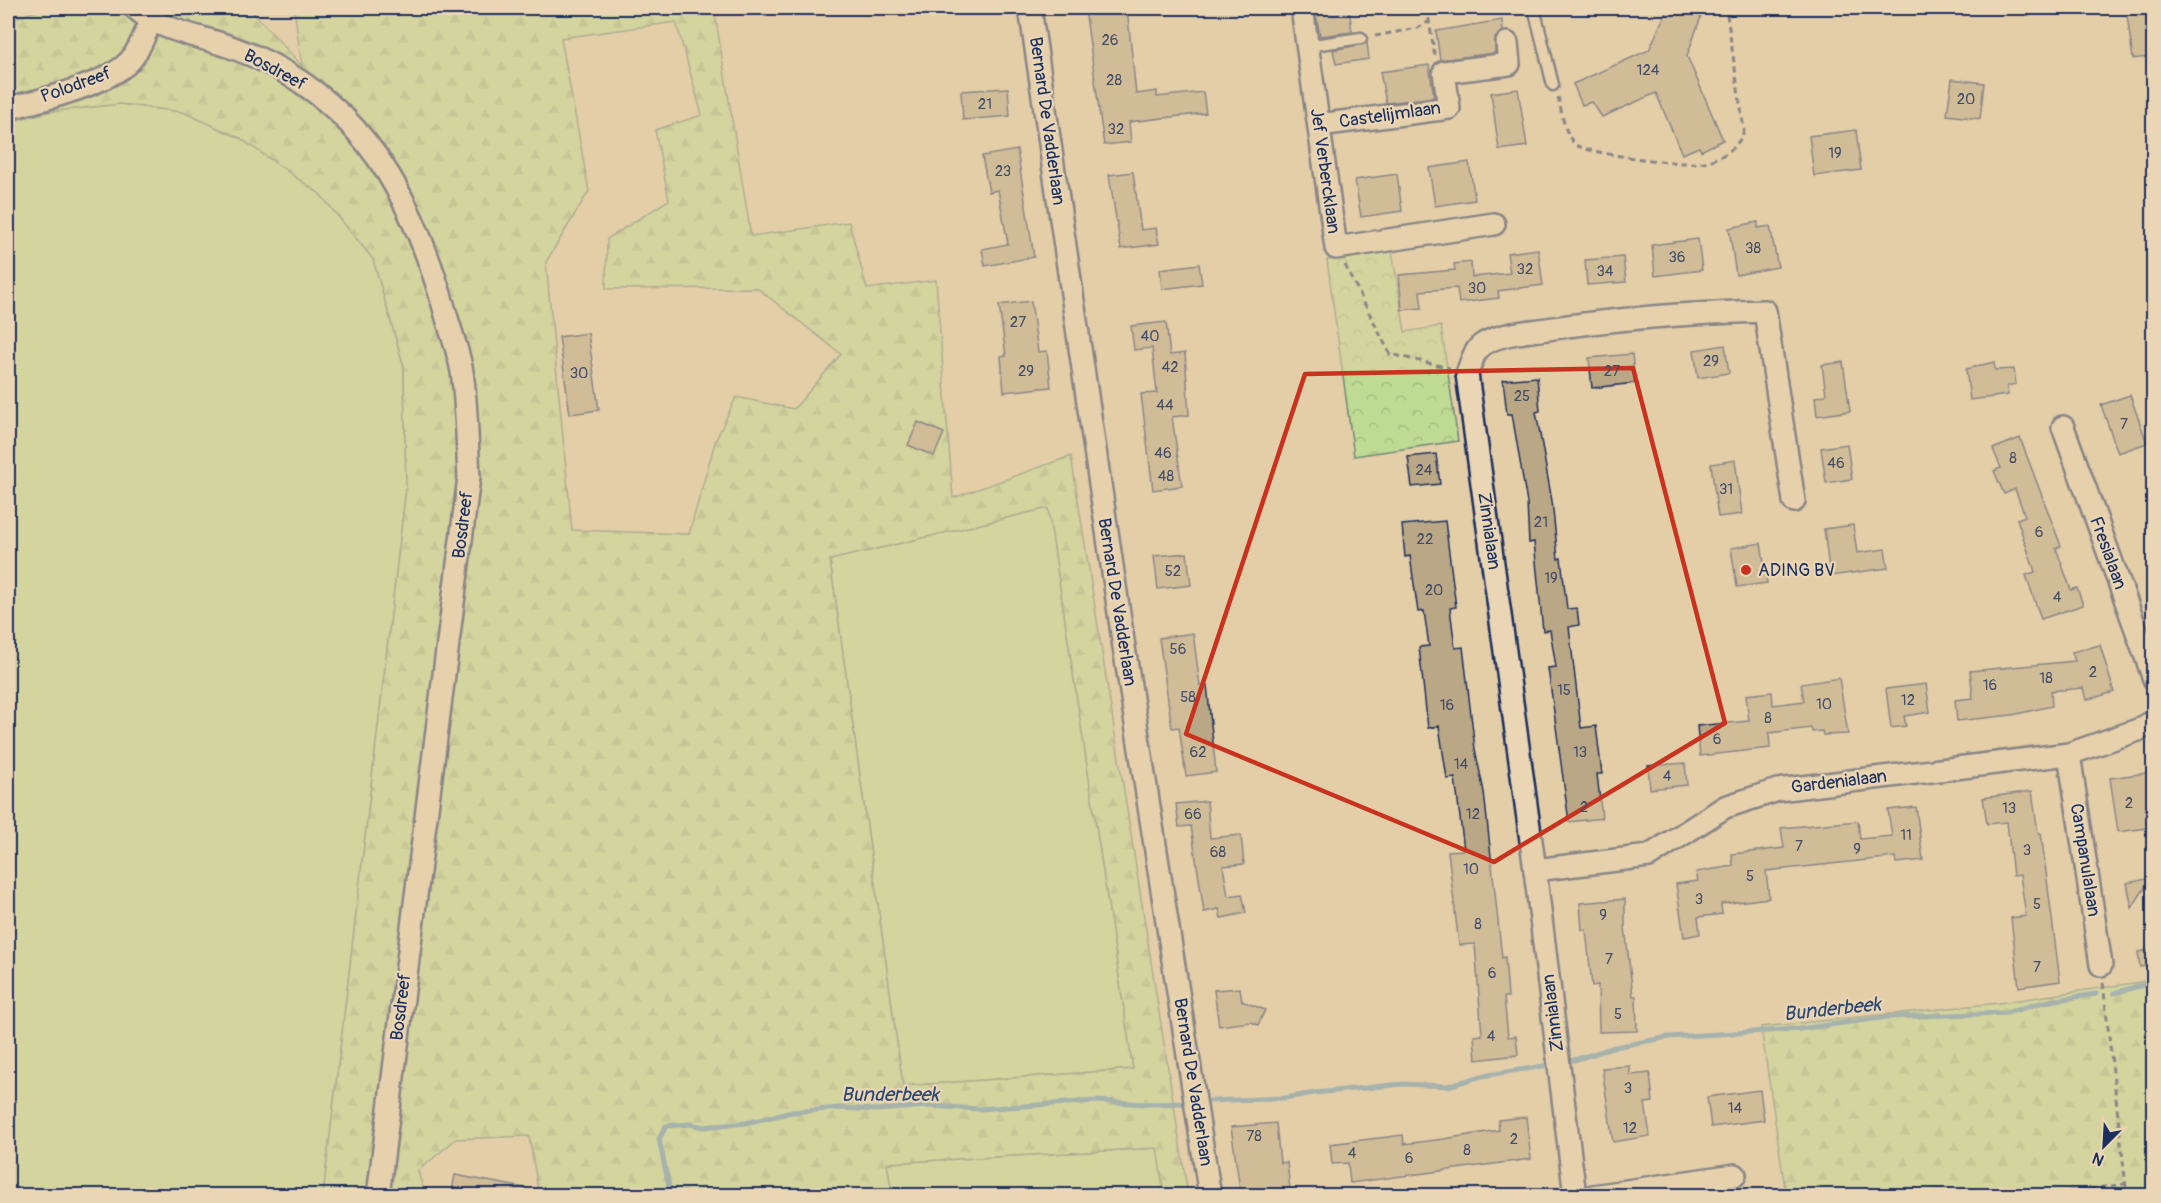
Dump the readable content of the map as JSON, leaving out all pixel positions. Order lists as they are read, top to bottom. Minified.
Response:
{"streets":{"street":["Bosdreef","Polodreef","Castelijmlaan","Bernard De Vadderlaan","Jef Verbercklaan","Zinnialaan","Fresialaan","Gardenialaan","Campanulalaan"]},"crossings":[["Bosdreef","Polodreef"],["Castelijmlaan","Jef Verbercklaan"],["Zinnialaan","Gardenialaan"],["Gardenialaan","Campanulalaan"]],"water":["Bunderbeek"],"places":["ADING BV"],"house_numbers":["26","124","28","20","21","32","19","23","38","36","32","34","30","27","40","29","42","29","27","30","25","44","7","46","8","46","24","48","31","21","6","22","52","19","20","4","56","2","18","16","15","58","12","10","16","8","6","62","13","14","4","2","2","13","66","12","11","7","9","3","68","10","5","3","5","9","8","7","7","6","5","4","3","14","12","78","2","8","4","6"],"north":"bottom left"}
